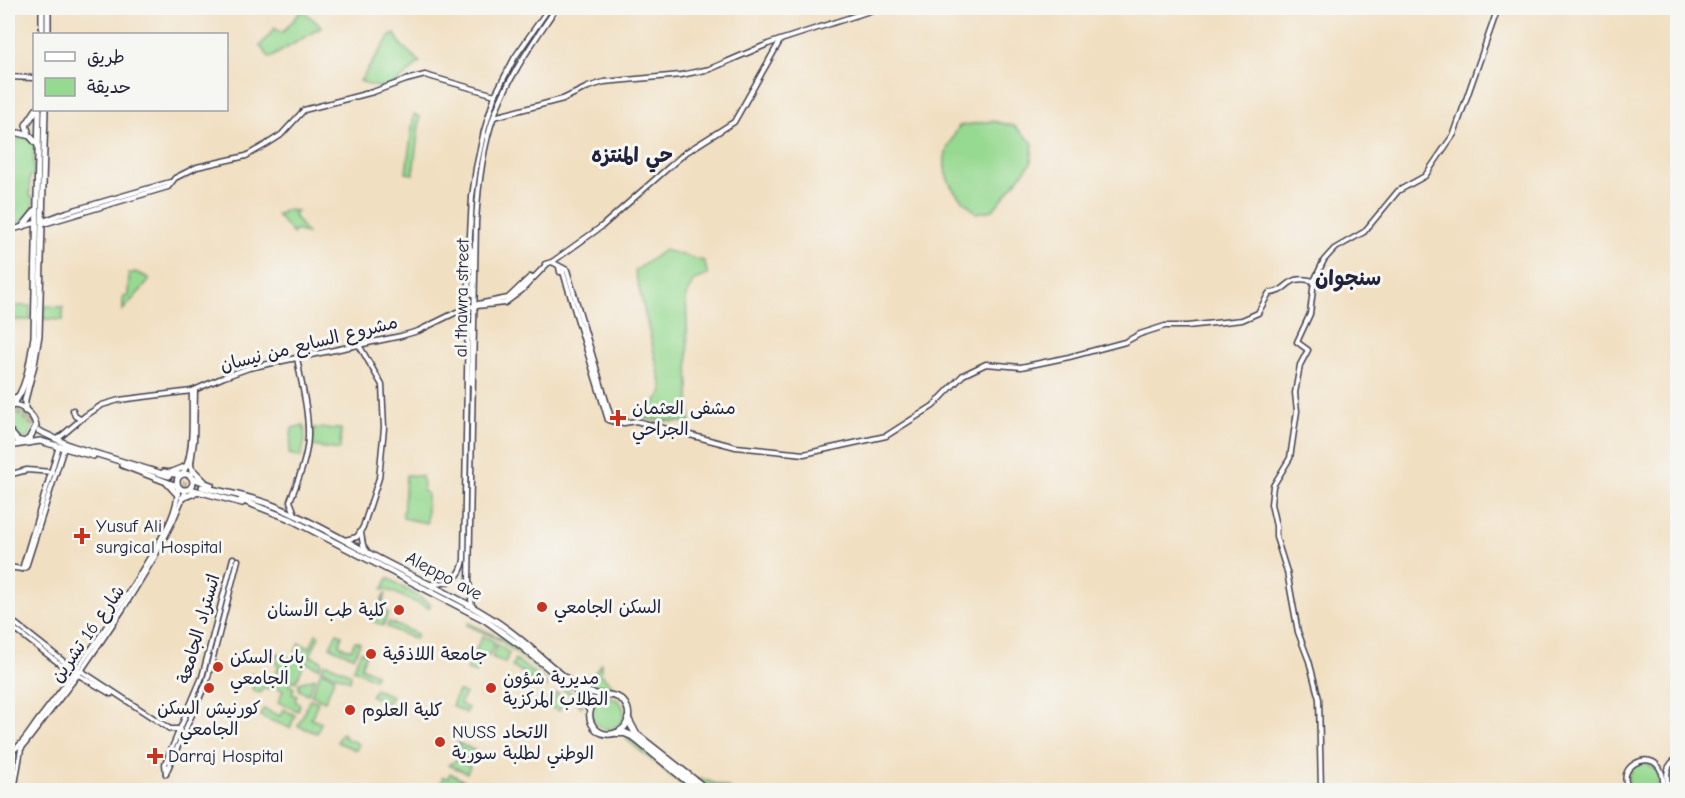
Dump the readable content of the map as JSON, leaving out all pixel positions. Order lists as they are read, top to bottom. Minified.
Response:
{"streets":{"main road":["Aleppo ave"],"street":["al thawra street","مشروع السابع من نيسان","اتستراد الجامعة","شارع 16 تشرين"]},"crossings":[["al thawra street","مشروع السابع من نيسان"],["al thawra street","Aleppo ave"],["مشروع السابع من نيسان","Aleppo ave"]],"districts":["حي المنتزه","سنجوان"],"places":{"health":["مشفى العثمان الجراحي","Yusuf Ali surgical Hospital","Darraj Hospital"],"other":["السكن الجامعي","كلية طب الأسنان","جامعة اللاذقية","باب السكن الجامعي","كورنيش السكن الجامعي","مديرية شؤون الطلاب المركزية","كلية العلوم","NUSS الاتحاد الوطني لطلبة سورية"]},"legend":["طريق","حديقة"]}
